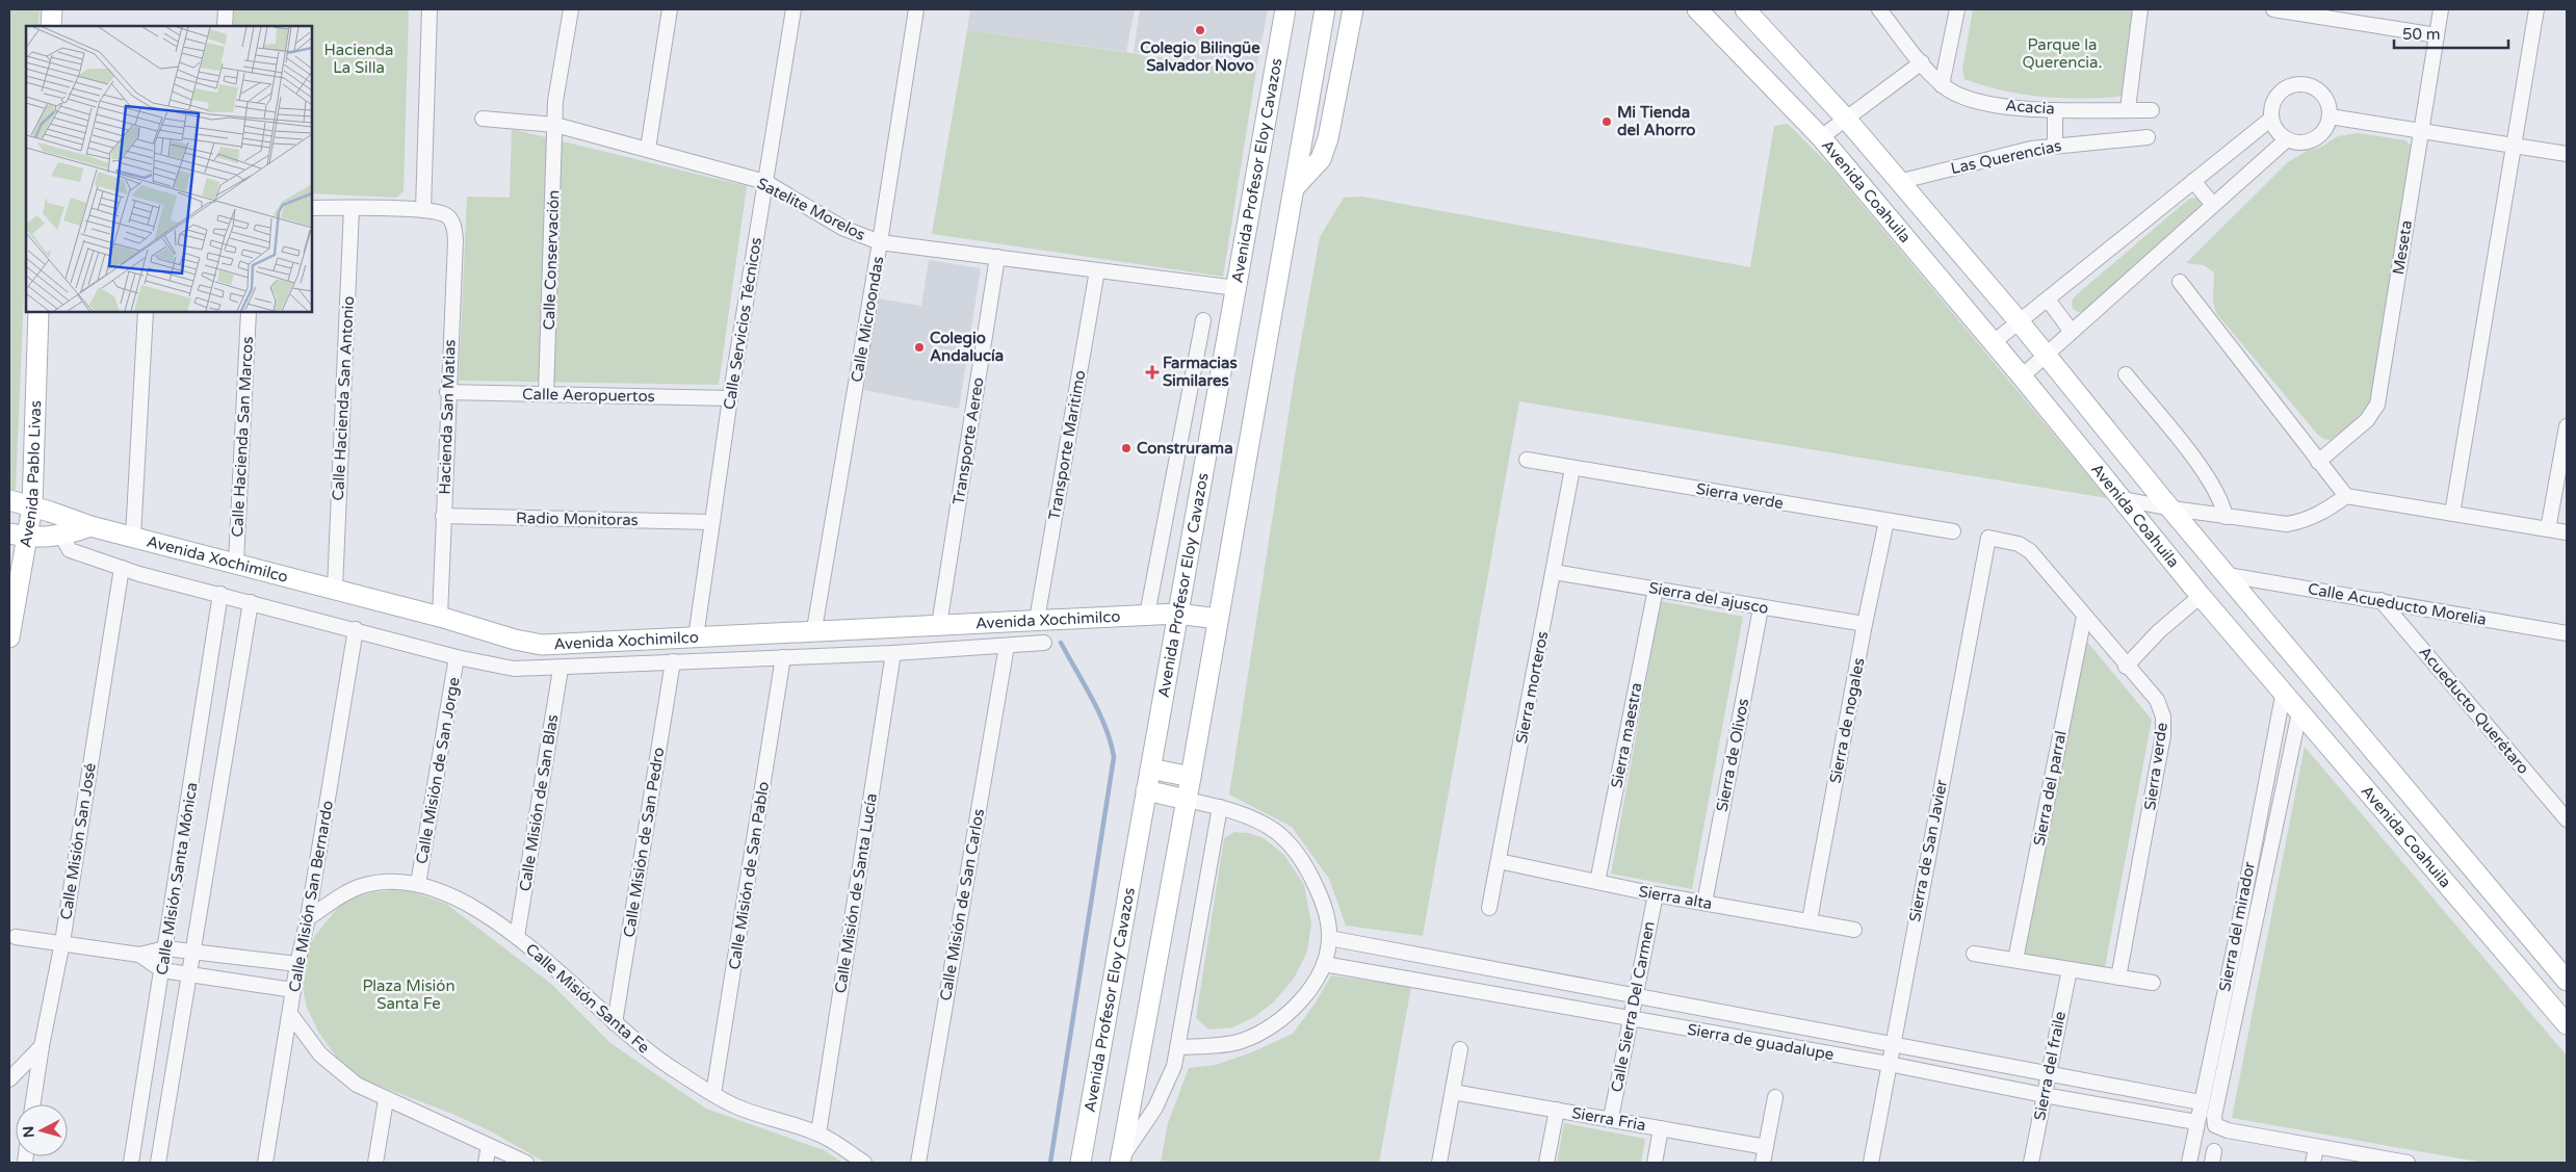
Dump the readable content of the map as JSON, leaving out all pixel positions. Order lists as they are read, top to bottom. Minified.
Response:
{"streets":{"street":["Acacia","Las Querencias","Avenida Profesor Eloy Cavazos","Avenida Coahuila","Satelite Morelos","Meseta","Calle Conservación","Calle Microondas","Calle Servicios Técnicos","Calle Aeropuertos","Calle Hacienda San Antonio","Hacienda San Matias","Calle Hacienda San Marcos","Transporte Aereo","Transporte Maritimo","Avenida Pablo Livas","Sierra verde","Radio Monitoras","Avenida Xochimilco","Sierra del ajusco","Calle Acueducto Morelia","Sierra morteros","Acueducto Querétaro","Sierra de nogales","Sierra maestra","Sierra de Olivos","Calle Misión de San Jorge","Sierra del parral","Calle Misión de San Blas","Calle Misión San José","Calle Misión de San Pedro","Sierra de San Javier","Calle Misión de San Pablo","Calle Misión Santa Mónica","Calle Misión de Santa Lucía","Calle Misión San Bernardo","Sierra alta","Calle Misión de San Carlos","Sierra del mirador","Calle Misión Santa Fe","Calle Sierra Del Carmen","Sierra de guadalupe","Sierra del fraile","Sierra Fria"]},"crossings":[["Las Querencias","Avenida Coahuila"],["Avenida Profesor Eloy Cavazos","Satelite Morelos"],["Avenida Profesor Eloy Cavazos","Avenida Xochimilco"],["Avenida Coahuila","Calle Acueducto Morelia"],["Avenida Coahuila","Sierra del mirador"],["Satelite Morelos","Calle Conservación"],["Satelite Morelos","Calle Microondas"],["Satelite Morelos","Calle Servicios Técnicos"],["Satelite Morelos","Transporte Aereo"],["Satelite Morelos","Transporte Maritimo"],["Calle Conservación","Calle Aeropuertos"],["Calle Microondas","Avenida Xochimilco"],["Calle Servicios Técnicos","Calle Aeropuertos"],["Calle Servicios Técnicos","Radio Monitoras"],["Calle Servicios Técnicos","Avenida Xochimilco"],["Calle Aeropuertos","Hacienda San Matias"],["Calle Hacienda San Antonio","Avenida Xochimilco"],["Hacienda San Matias","Radio Monitoras"],["Hacienda San Matias","Avenida Xochimilco"],["Calle Hacienda San Marcos","Avenida Xochimilco"],["Transporte Aereo","Avenida Xochimilco"],["Transporte Maritimo","Avenida Xochimilco"],["Avenida Pablo Livas","Avenida Xochimilco"],["Sierra verde","Sierra morteros"],["Sierra verde","Sierra de nogales"],["Sierra verde","Sierra del parral"],["Sierra verde","Sierra de San Javier"],["Sierra del ajusco","Sierra morteros"],["Sierra del ajusco","Sierra de nogales"],["Sierra del ajusco","Sierra maestra"],["Sierra del ajusco","Sierra de Olivos"],["Calle Acueducto Morelia","Acueducto Querétaro"],["Sierra morteros","Sierra alta"],["Sierra de nogales","Sierra alta"],["Sierra maestra","Sierra alta"],["Sierra de Olivos","Sierra alta"],["Calle Misión de San Jorge","Calle Misión Santa Fe"],["Calle Misión de San Blas","Calle Misión Santa Fe"],["Calle Misión de San Pedro","Calle Misión Santa Fe"],["Sierra de San Javier","Sierra de guadalupe"],["Calle Misión de San Pablo","Calle Misión Santa Fe"],["Calle Misión de Santa Lucía","Calle Misión Santa Fe"],["Calle Misión San Bernardo","Calle Misión Santa Fe"],["Sierra alta","Calle Sierra Del Carmen"],["Sierra del mirador","Sierra de guadalupe"],["Calle Sierra Del Carmen","Sierra de guadalupe"],["Calle Sierra Del Carmen","Sierra Fria"],["Sierra de guadalupe","Sierra del fraile"]],"parks":["Parque la Querencia.","Hacienda La Silla","Plaza Misión Santa Fe"],"places":{"other":["Colegio Bilingüe Salvador Novo","Mi Tienda del Ahorro","Colegio Andalucía","Construrama"],"health":["Farmacias Similares"]},"scale_bar":"50 m","north":"left"}
